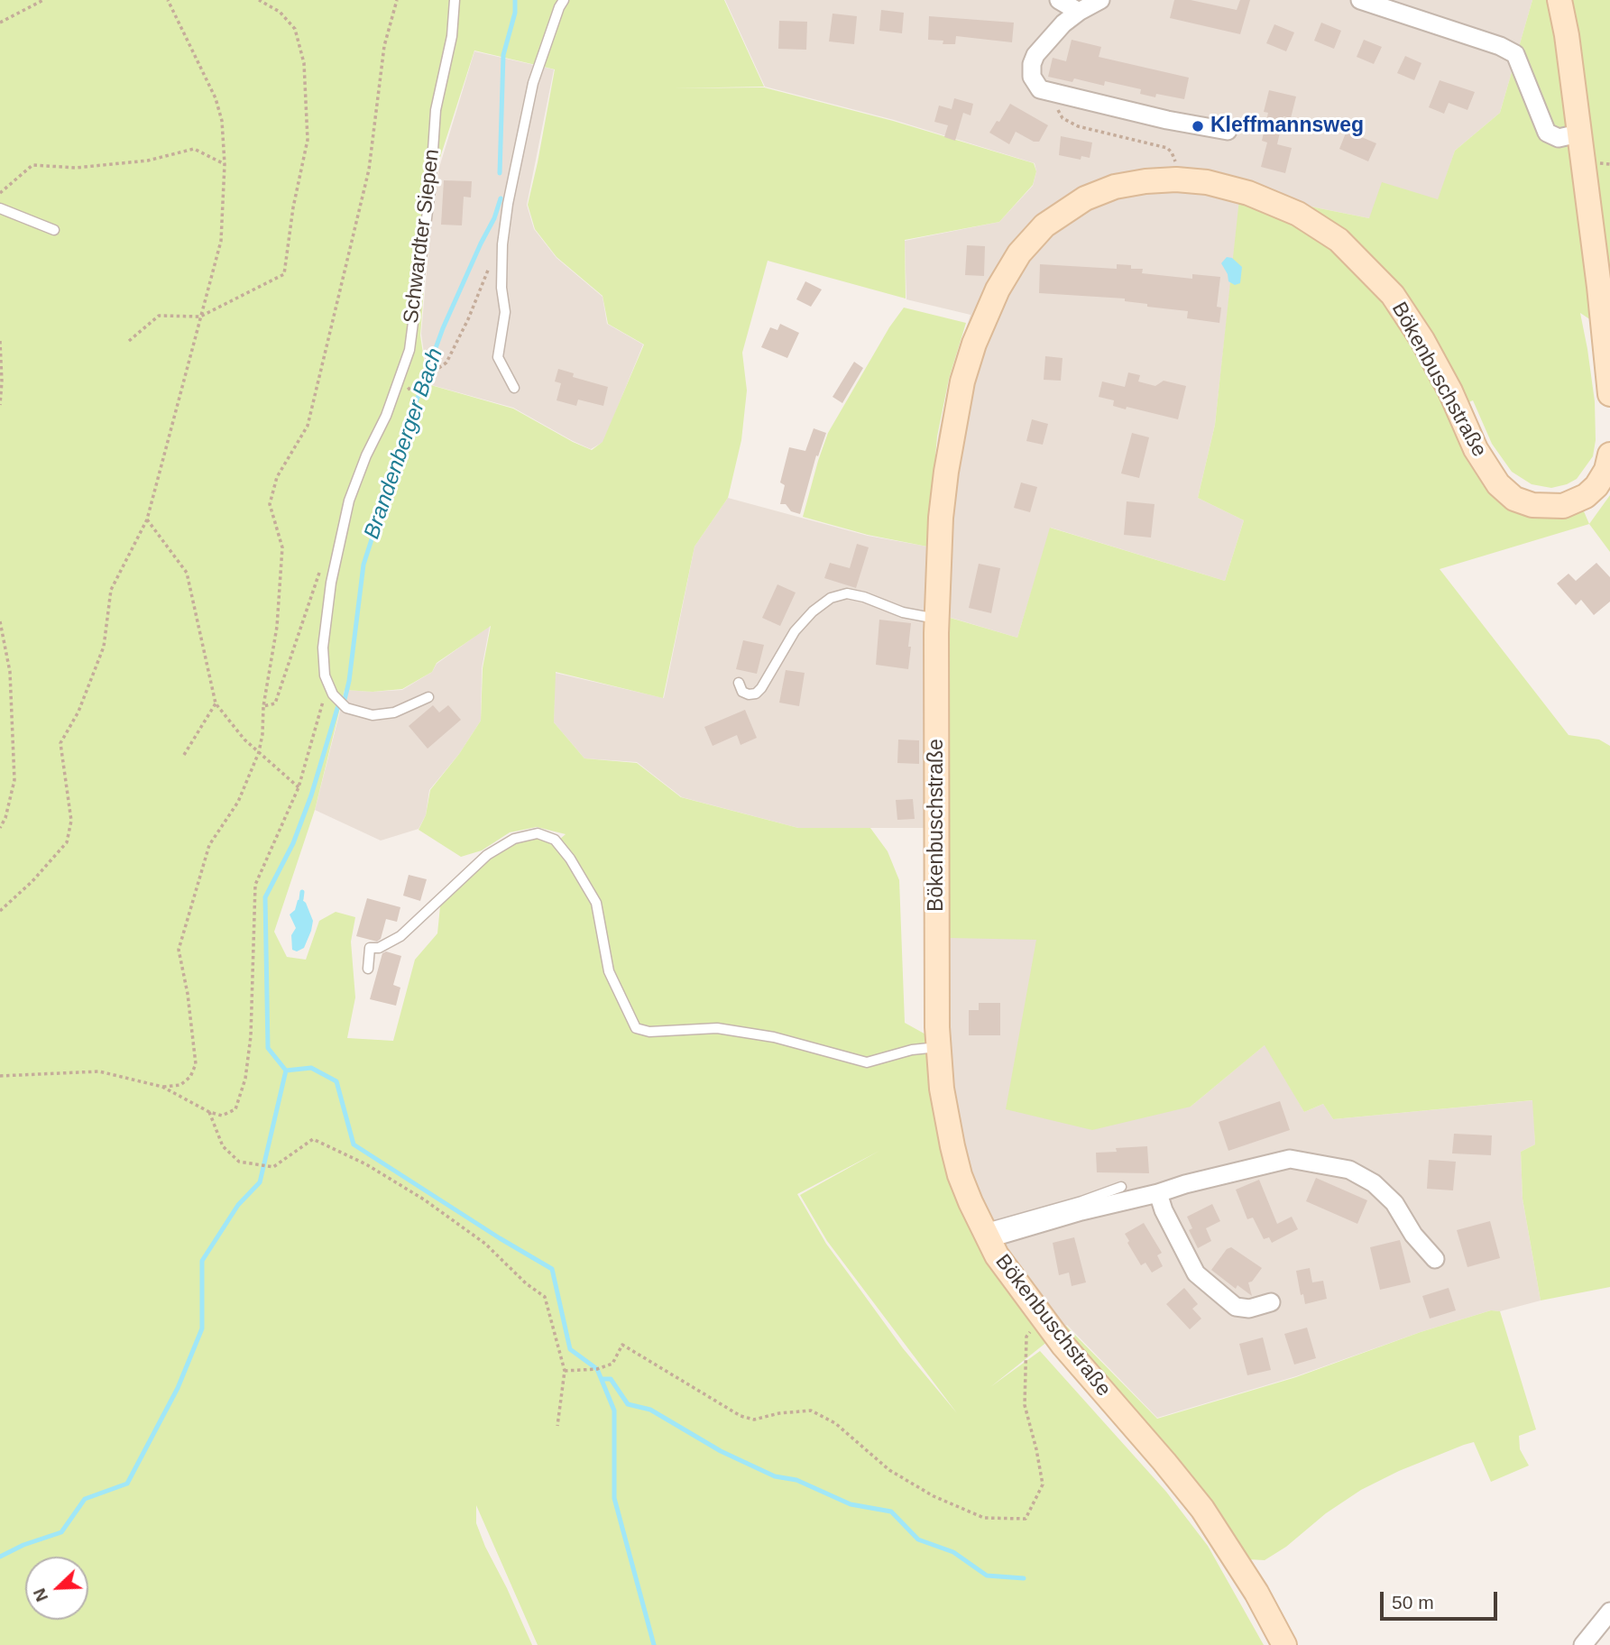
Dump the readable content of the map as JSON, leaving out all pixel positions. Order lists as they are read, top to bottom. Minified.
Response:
{"streets":{"main road":["Bökenbuschstraße"],"lane":["Schwardter Siepen"]},"water":["Brandenberger Bach"],"places":["Kleffmannsweg"],"scale_bar":"50 m","north":"bottom left"}
